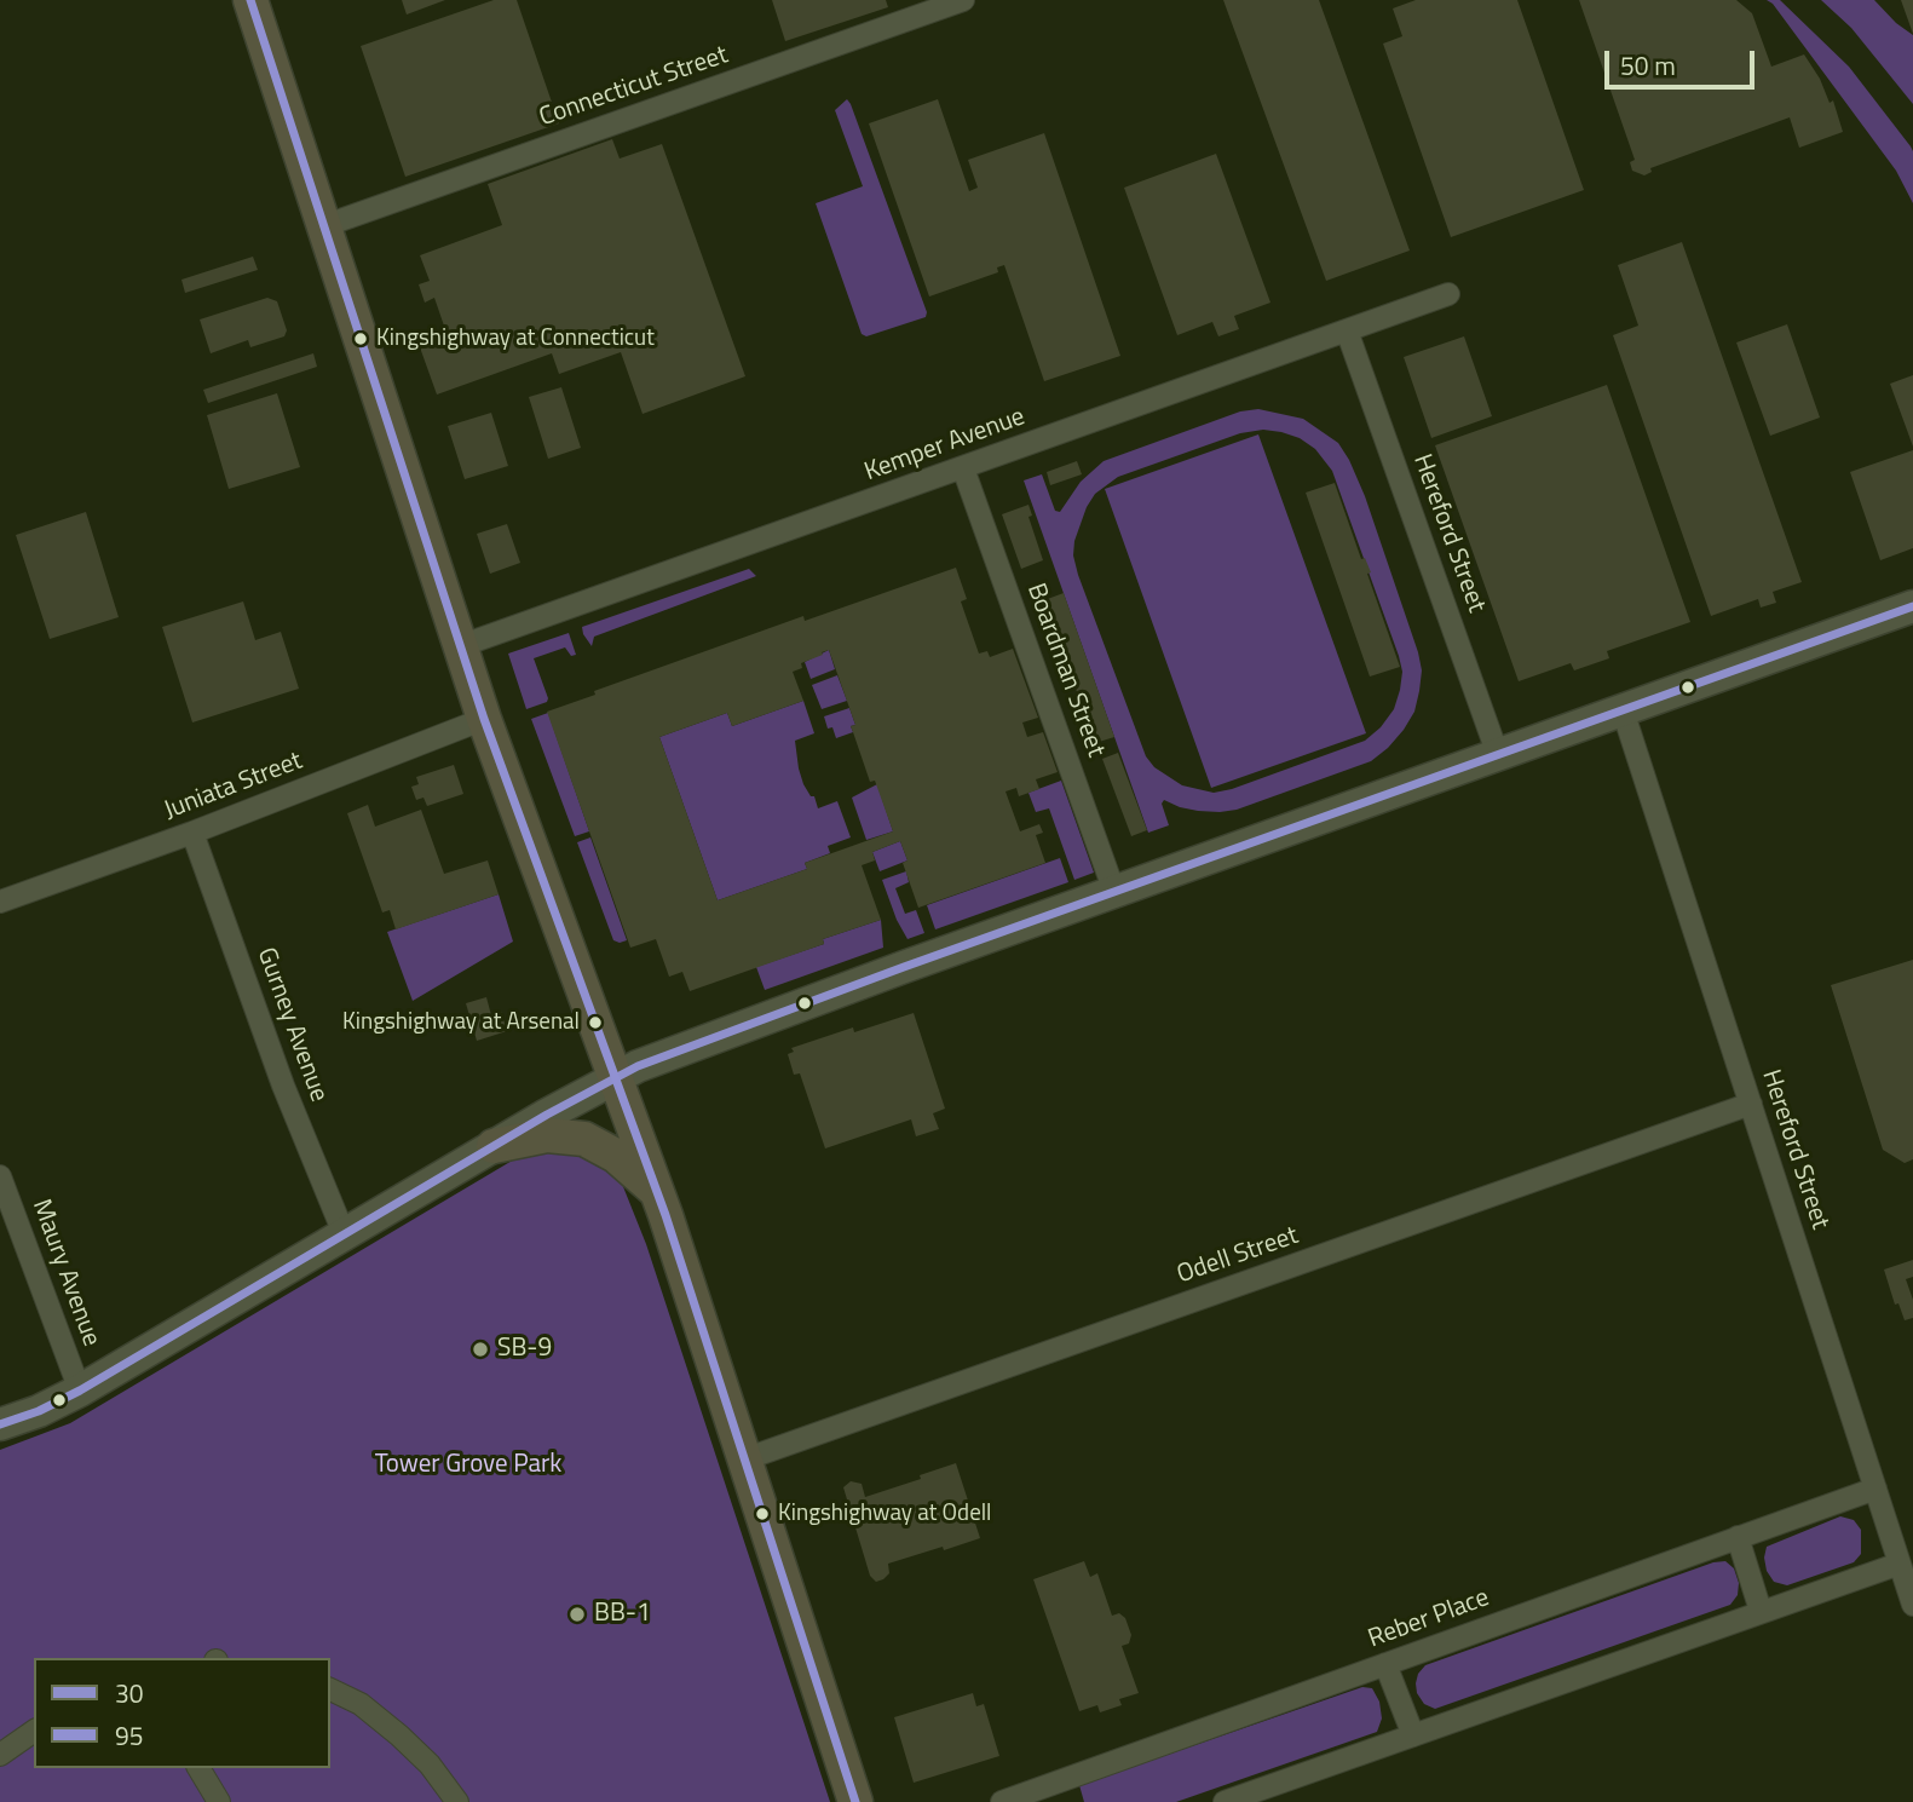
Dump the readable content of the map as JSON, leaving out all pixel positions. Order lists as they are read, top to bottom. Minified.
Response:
{"streets":{"street":["Connecticut Street","Kemper Avenue","Hereford Street","Boardman Street","Juniata Street","Gurney Avenue","Odell Street","Maury Avenue","Reber Place"]},"crossings":[["Kemper Avenue","Hereford Street"],["Kemper Avenue","Boardman Street"],["Hereford Street","Odell Street"],["Hereford Street","Reber Place"],["Juniata Street","Gurney Avenue"]],"parks":["Tower Grove Park"],"places":["Kingshighway at Connecticut","Kingshighway at Arsenal","SB-9","Kingshighway at Odell","BB-1"],"lines":["transit line 95","transit line 30"],"legend":["30","95"],"scale_bar":"50 m"}
